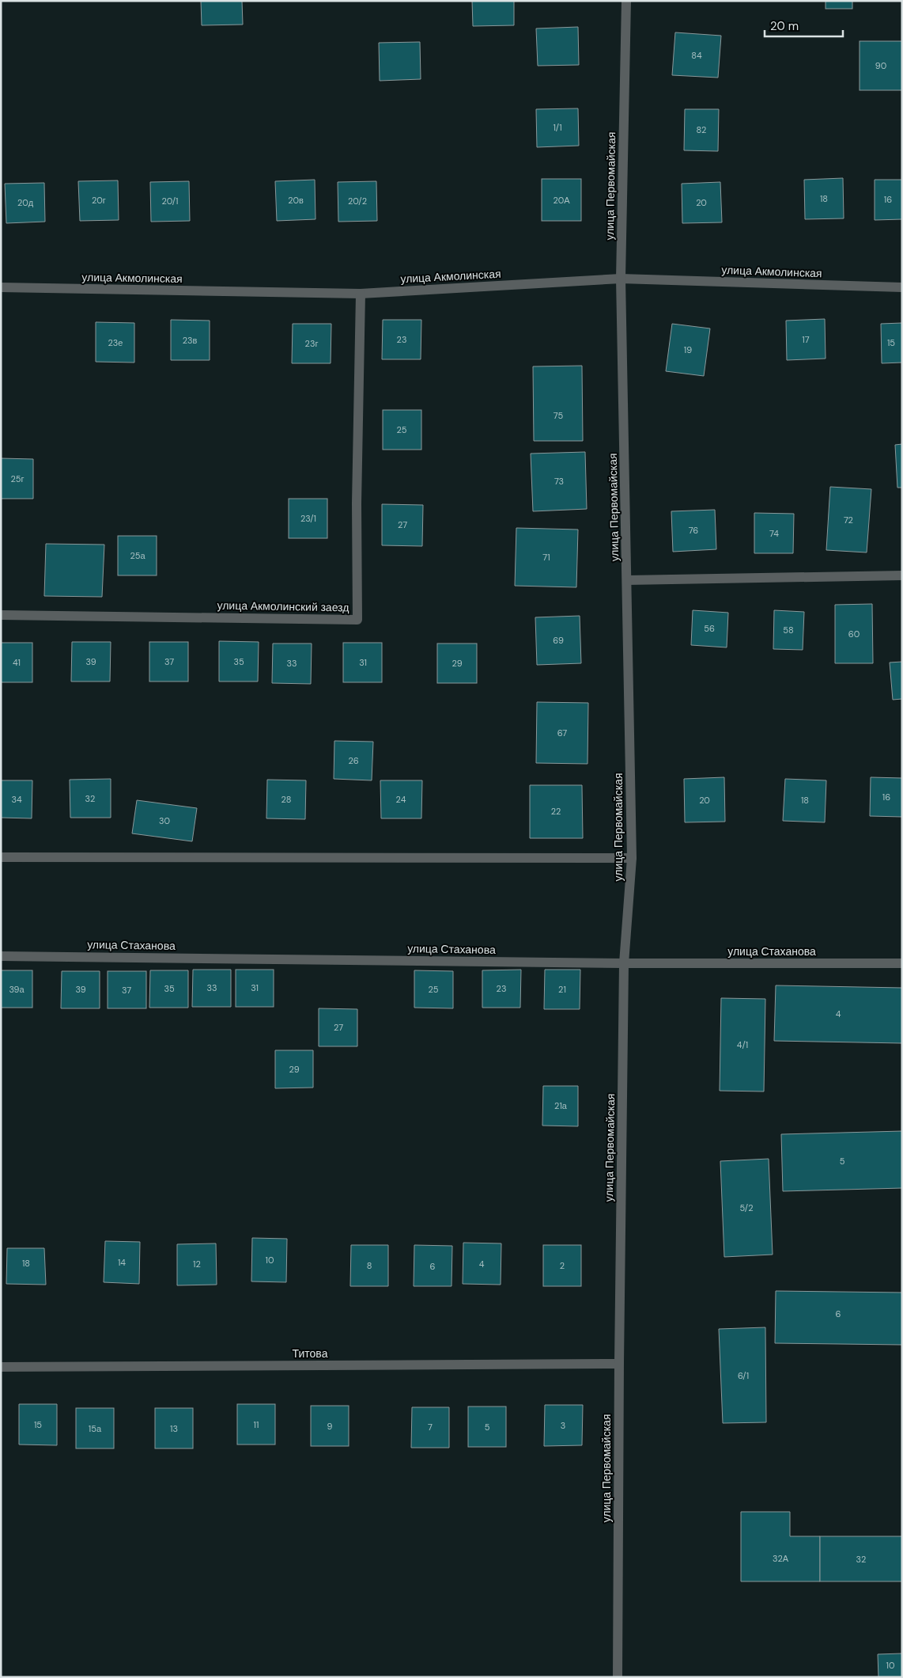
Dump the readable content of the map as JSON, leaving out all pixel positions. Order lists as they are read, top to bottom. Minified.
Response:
{"streets":{"street":["улица Первомайская","улица Акмолинская","улица Акмолинский заезд","улица Стаханова","Титова"]},"crossings":[["улица Первомайская","улица Акмолинская"],["улица Первомайская","улица Стаханова"],["улица Первомайская","Титова"],["улица Акмолинская","улица Акмолинский заезд"]],"house_numbers":["84","90","1/1","82","18","16","20г","20в","20А","20/1","20/2","20д","20","23","17","23в","23е","15","23г","19","75","25","25г","73","23/1","72","27","76","74","25а","71","56","58","60","69","39","37","35","41","31","33","29","67","26","16","32","34","28","24","20","18","22","30","33","31","35","23","39а","39","25","21","37","4","27","4/1","29","21а","5","5/2","10","14","18","12","4","8","2","6","6","6/1","15","11","3","9","7","5","15а","13","32А","32","10"],"scale_bar":"20 m"}
